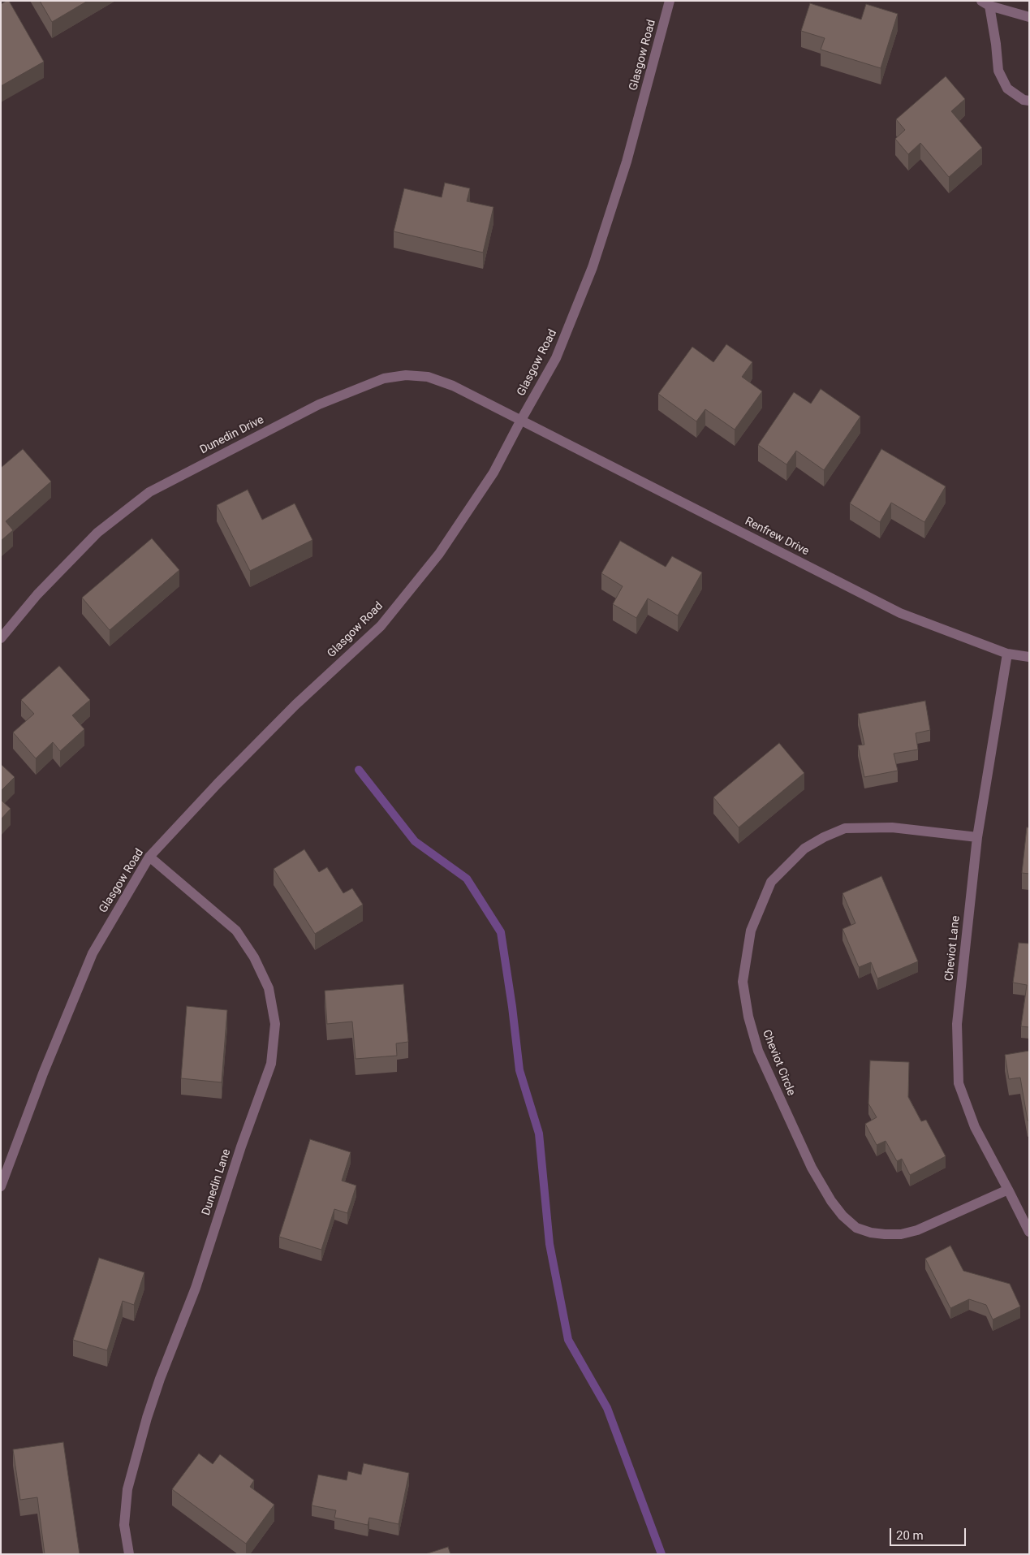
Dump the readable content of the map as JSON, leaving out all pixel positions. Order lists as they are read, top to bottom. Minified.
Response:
{"streets":{"street":["Glasgow Road","Dunedin Drive","Renfrew Drive","Cheviot Lane","Cheviot Circle","Dunedin Lane"]},"crossings":[["Glasgow Road","Dunedin Drive"],["Glasgow Road","Renfrew Drive"],["Glasgow Road","Dunedin Lane"],["Dunedin Drive","Renfrew Drive"],["Renfrew Drive","Cheviot Lane"],["Cheviot Lane","Cheviot Circle"]],"scale_bar":"20 m"}
